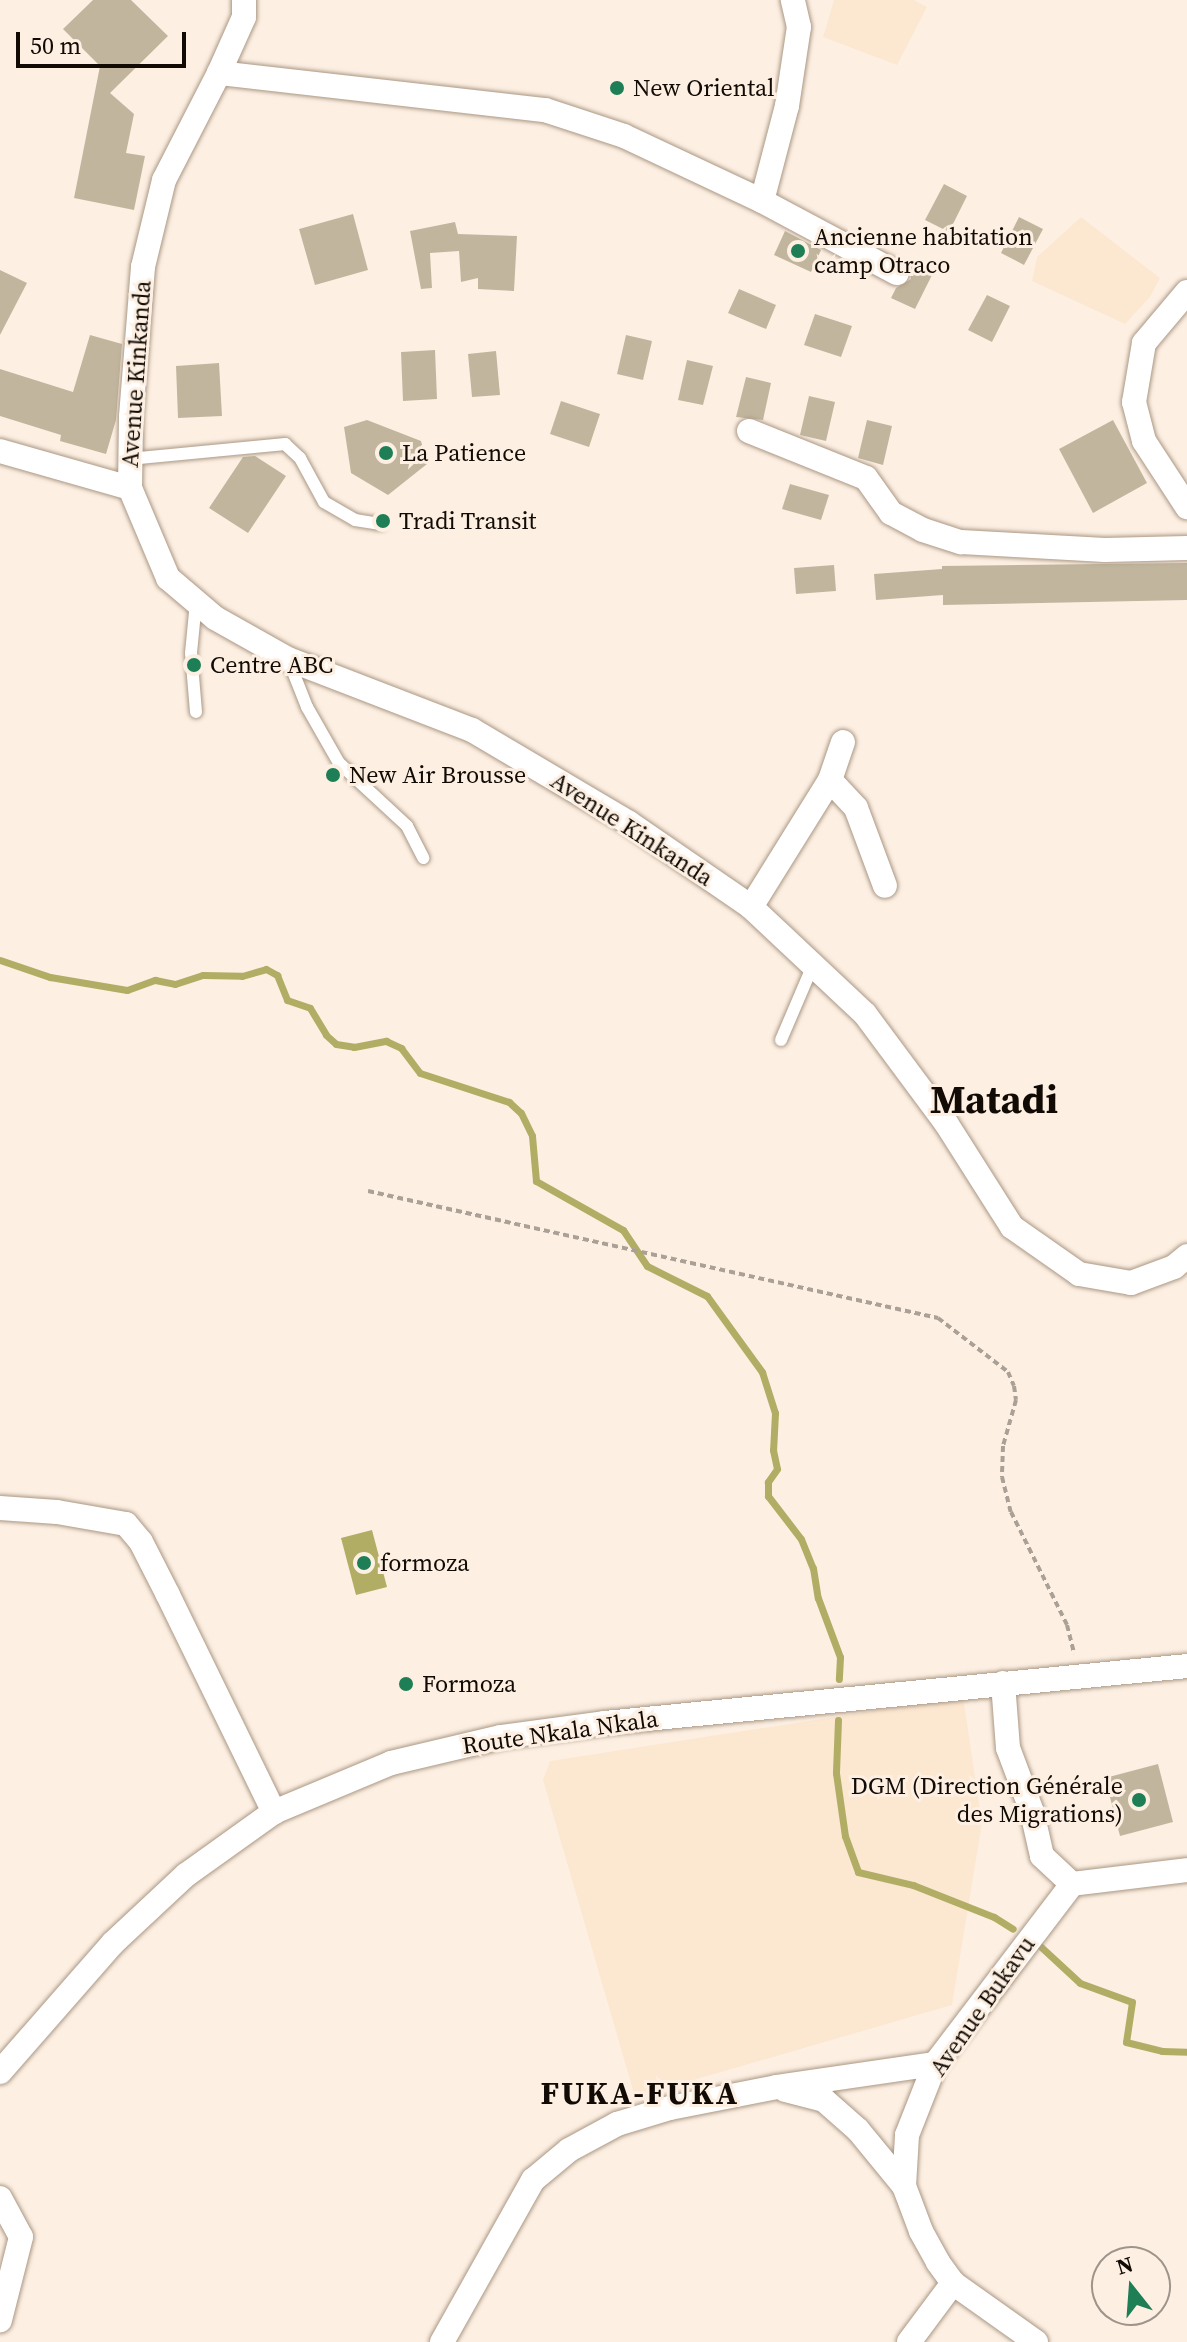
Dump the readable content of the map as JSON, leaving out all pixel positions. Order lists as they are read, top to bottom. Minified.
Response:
{"streets":{"street":["Avenue Kinkanda","Route Nkala Nkala","Avenue Bukavu"]},"districts":["Matadi","FUKA-FUKA"],"places":["New Oriental","Ancienne habitation camp Otraco","La Patience","Tradi Transit","Centre ABC","New Air Brousse","formoza","Formoza","DGM (Direction Générale des Migrations)"],"scale_bar":"50 m","north":"top"}
